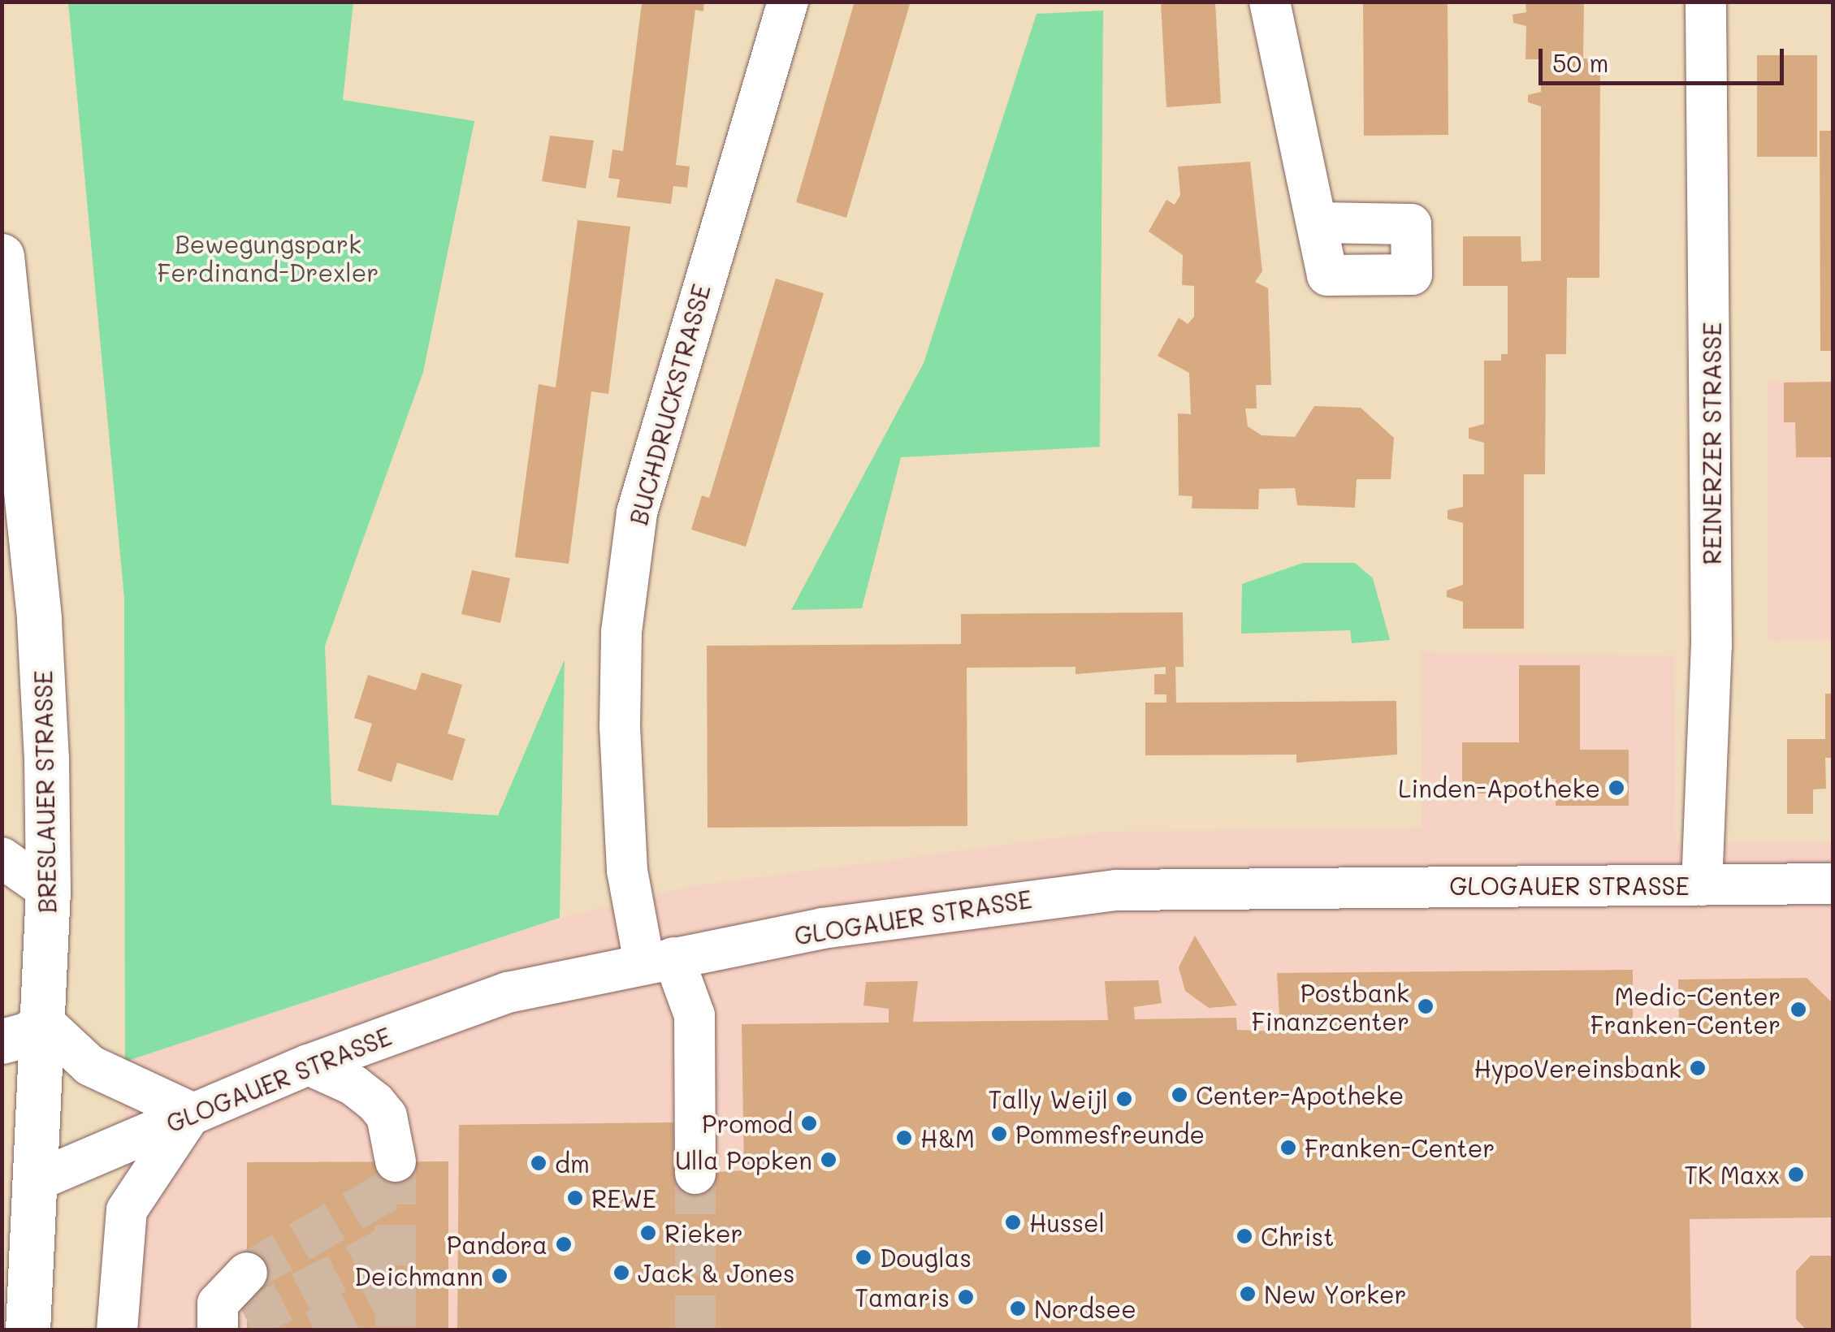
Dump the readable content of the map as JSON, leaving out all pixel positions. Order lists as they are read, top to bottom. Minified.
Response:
{"streets":{"main road":["BRESLAUER STRASSE"],"street":["BUCHDRUCKSTRASSE","REINERZER STRASSE","GLOGAUER STRASSE"]},"crossings":[["BUCHDRUCKSTRASSE","GLOGAUER STRASSE"],["REINERZER STRASSE","GLOGAUER STRASSE"],["BRESLAUER STRASSE","GLOGAUER STRASSE"]],"parks":["Bewegungspark Ferdinand-Drexler"],"places":["Linden-Apotheke","Postbank Finanzcenter","Medic-Center Franken-Center","HypoVereinsbank","Center-Apotheke","Tally Weijl","Promod","Pommesfreunde","H&M","Franken-Center","Ulla Popken","dm","TK Maxx","REWE","Hussel","Rieker","Christ","Pandora","Douglas","Jack & Jones","Deichmann","New Yorker","Tamaris","Nordsee"],"scale_bar":"50 m"}
